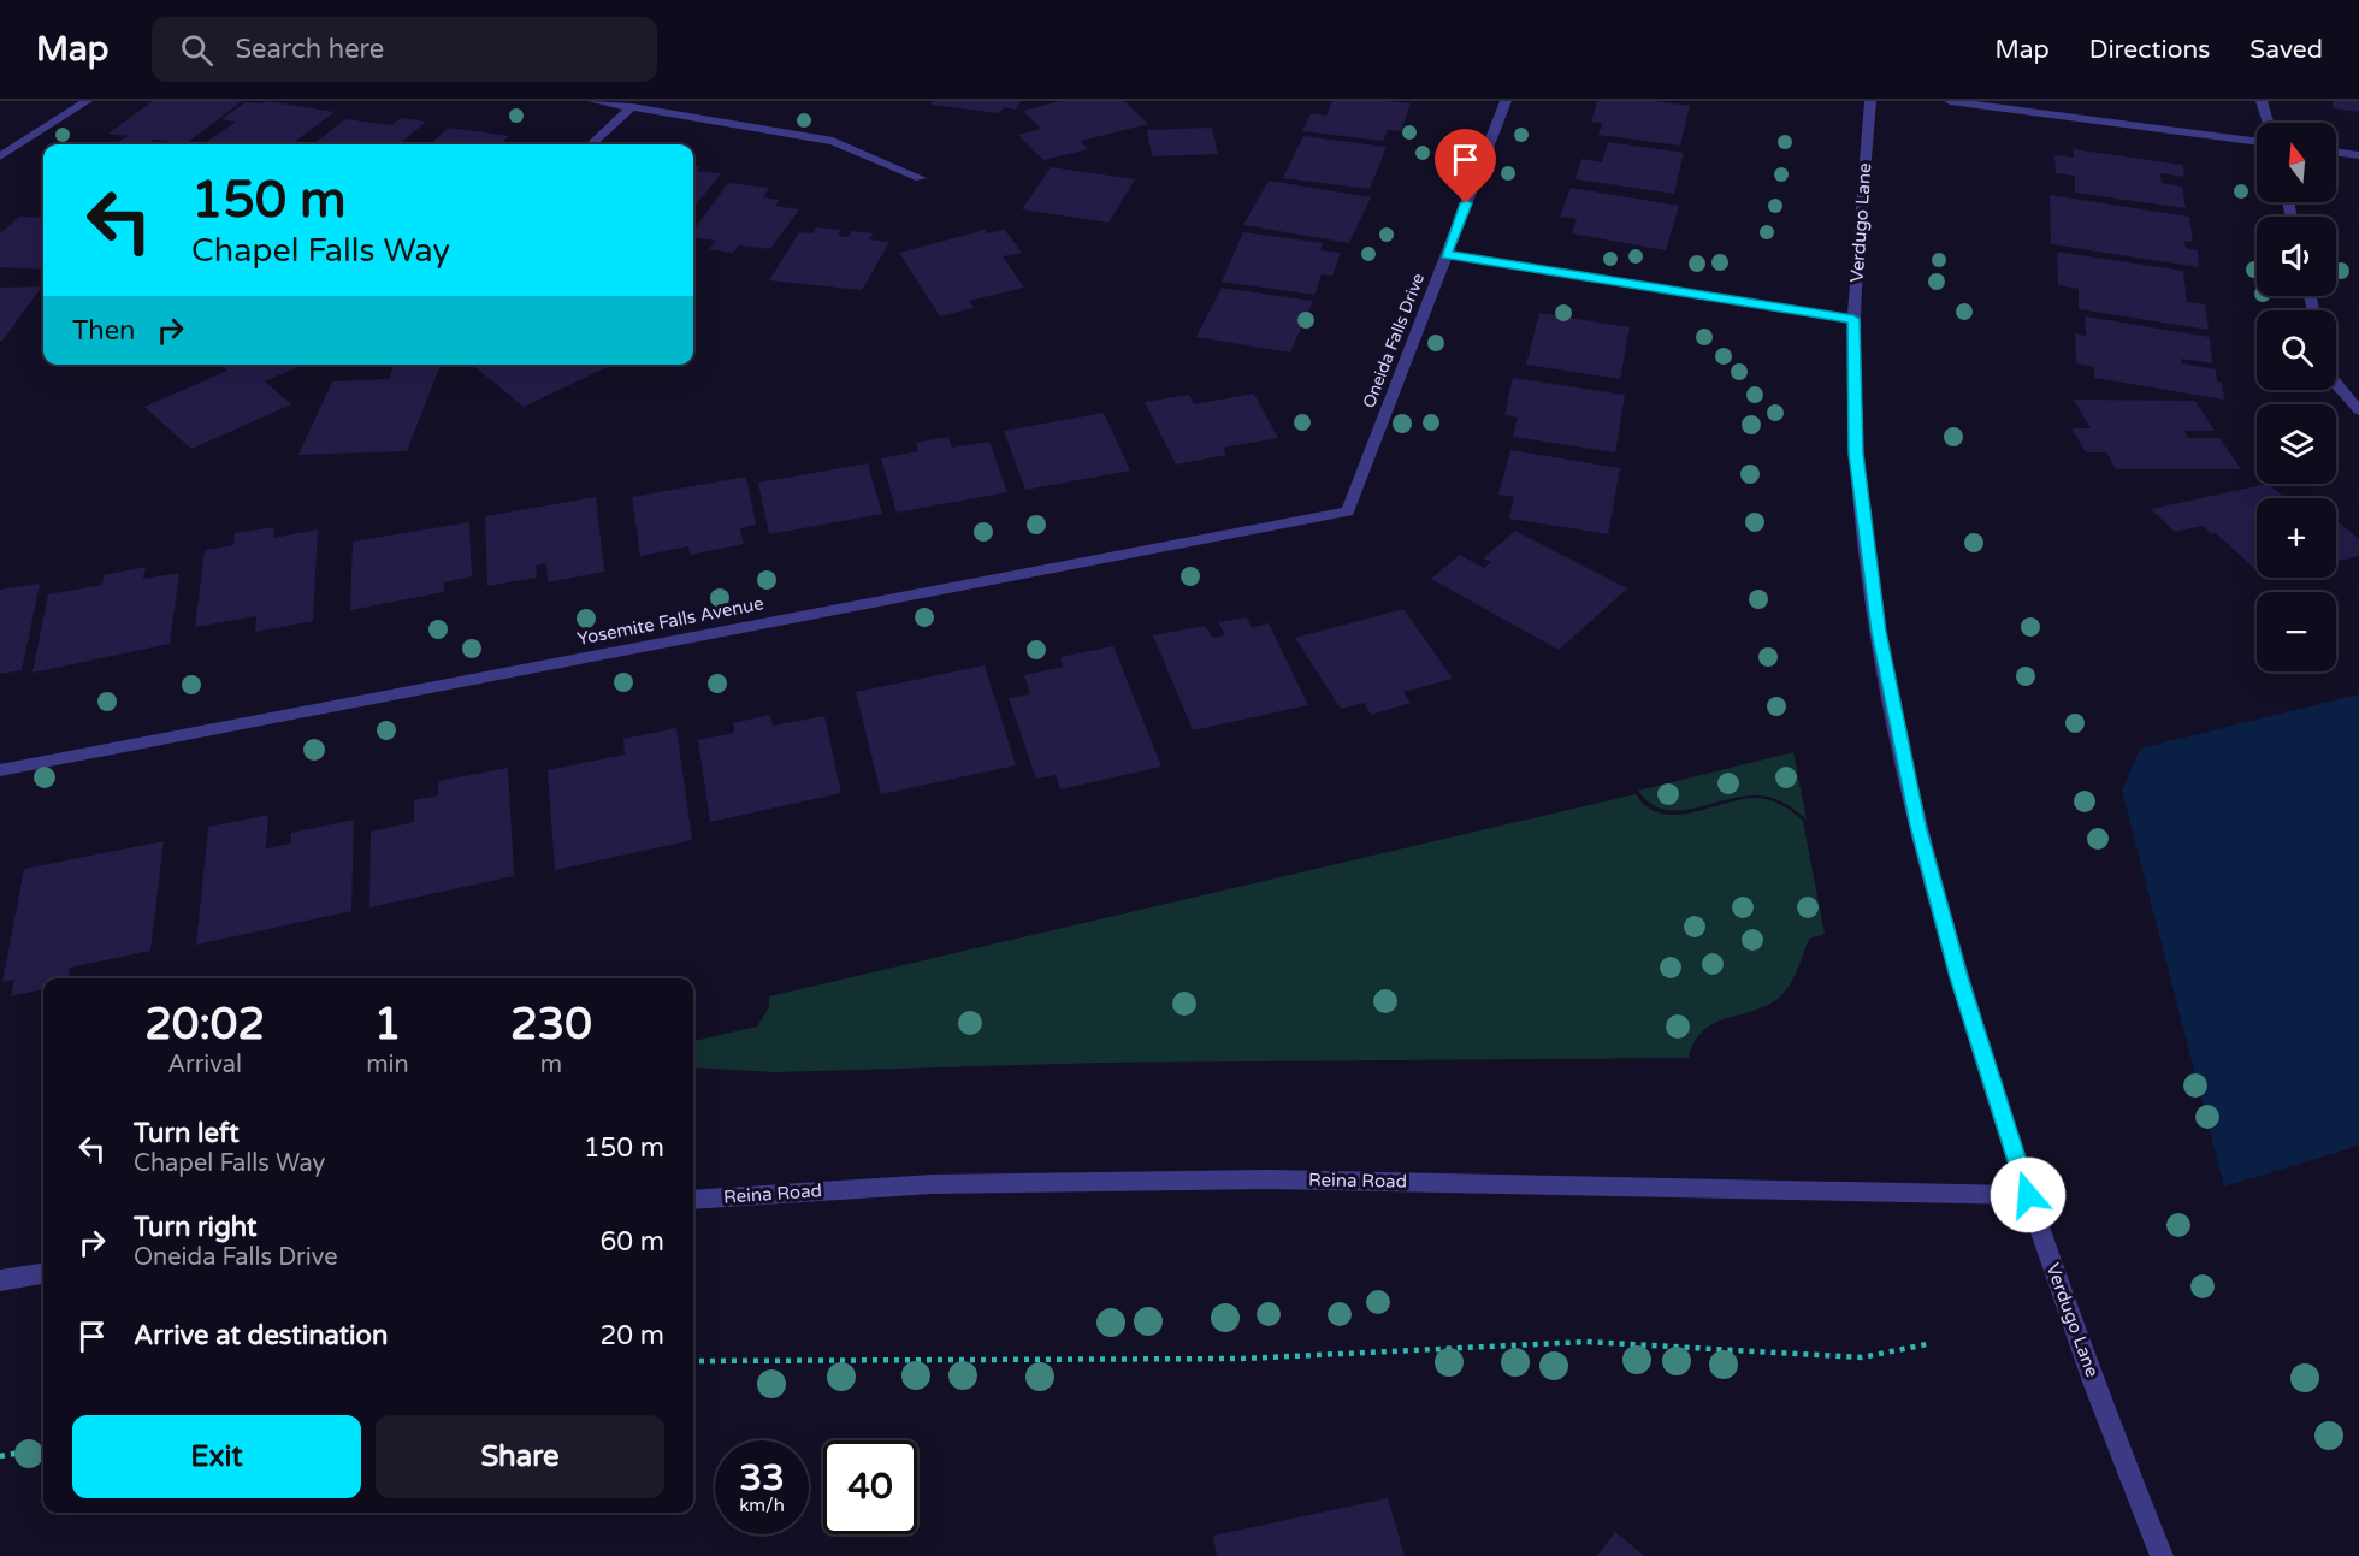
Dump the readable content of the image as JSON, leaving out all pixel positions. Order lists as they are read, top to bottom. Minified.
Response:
{"streets":{"street":["Verdugo Lane","Oneida Falls Drive","Yosemite Falls Avenue","Reina Road"]},"crossings":[["Verdugo Lane","Reina Road"],["Oneida Falls Drive","Yosemite Falls Avenue"]],"north":"top","page":{"header":"Map","search":"Search here","nav":["Map","Directions","Saved"],"map_buttons":["+","−"],"turn":["150 m","Chapel Falls Way"],"then":"Then","eta":["20:02","Arrival","1","min","230","m"],"list":[{"name":"Turn left","note":"Chapel Falls Way","value":"150 m"},{"name":"Turn right","note":"Oneida Falls Drive","value":"60 m"},{"name":"Arrive at destination","value":"20 m"}],"buttons":["Exit","Share"],"speed":"33 km/h","limit":"40"}}
